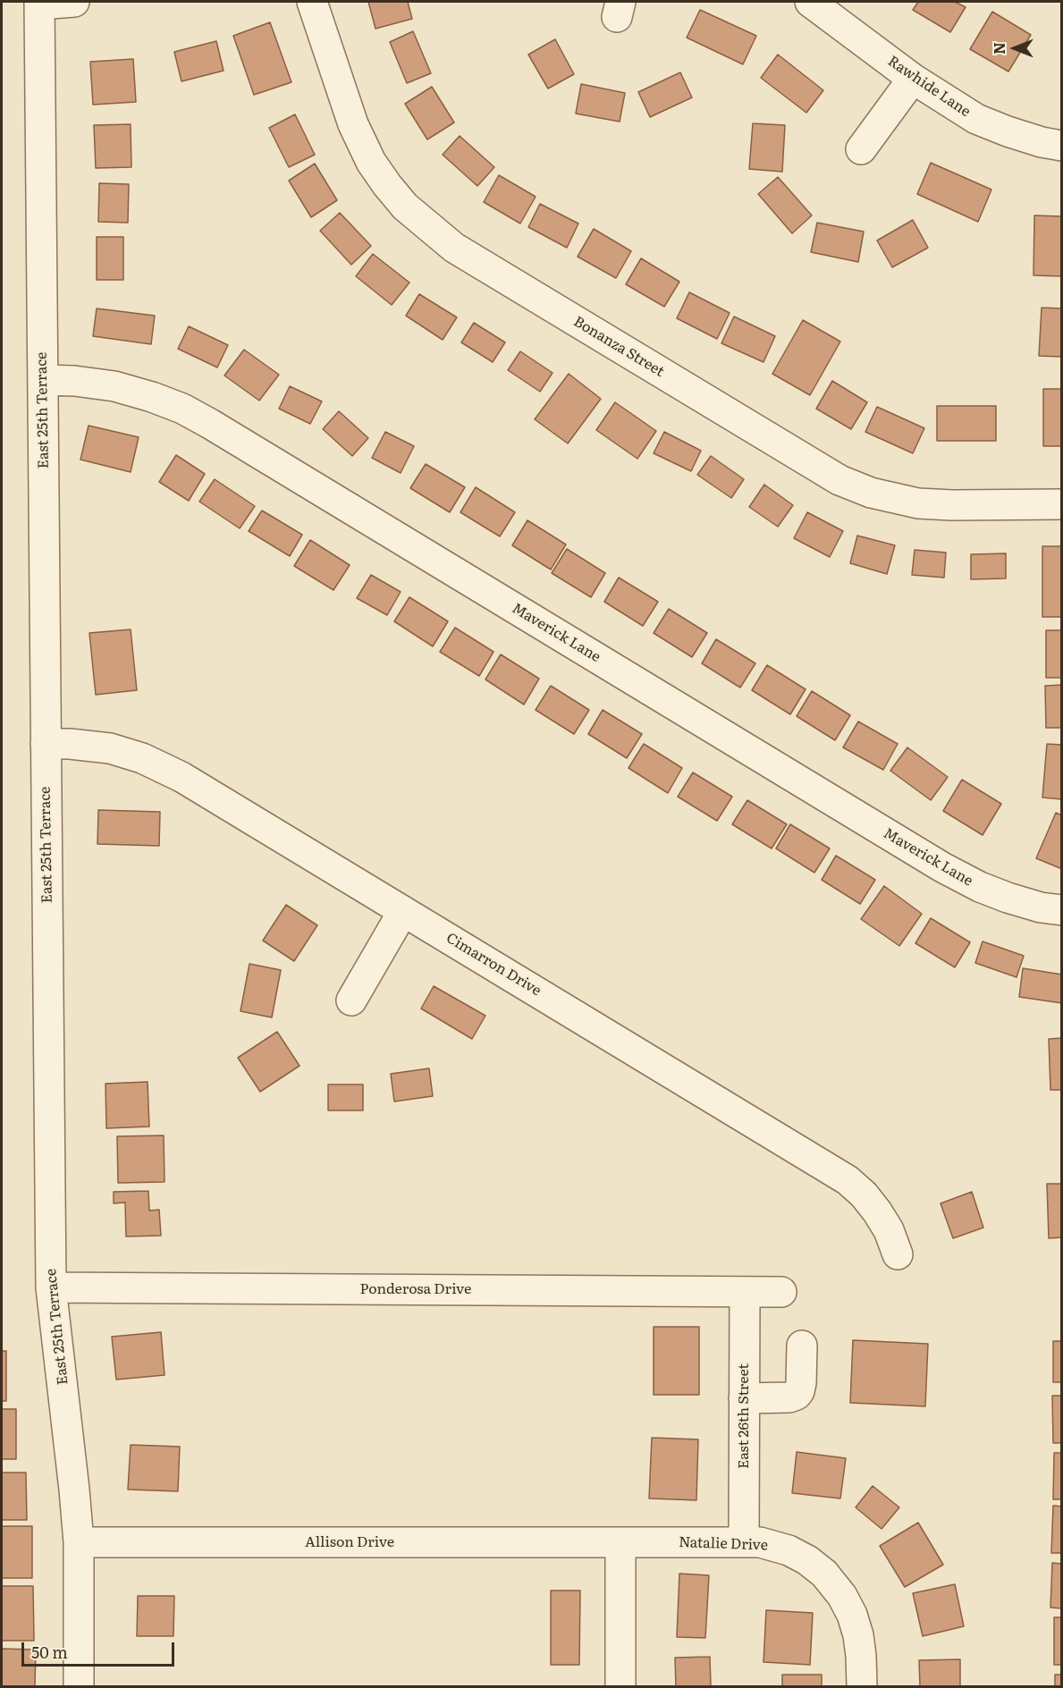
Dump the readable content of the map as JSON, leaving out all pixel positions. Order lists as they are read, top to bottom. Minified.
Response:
{"streets":{"street":["Rawhide Lane","Bonanza Street","East 25th Terrace","Maverick Lane","Cimarron Drive","Ponderosa Drive","East 26th Street","Allison Drive","Natalie Drive"]},"crossings":[["East 25th Terrace","Maverick Lane"],["East 25th Terrace","Cimarron Drive"],["East 25th Terrace","Ponderosa Drive"],["East 25th Terrace","Allison Drive"],["Ponderosa Drive","East 26th Street"],["East 26th Street","Natalie Drive"],["Allison Drive","Natalie Drive"]],"scale_bar":"50 m","north":"left"}
